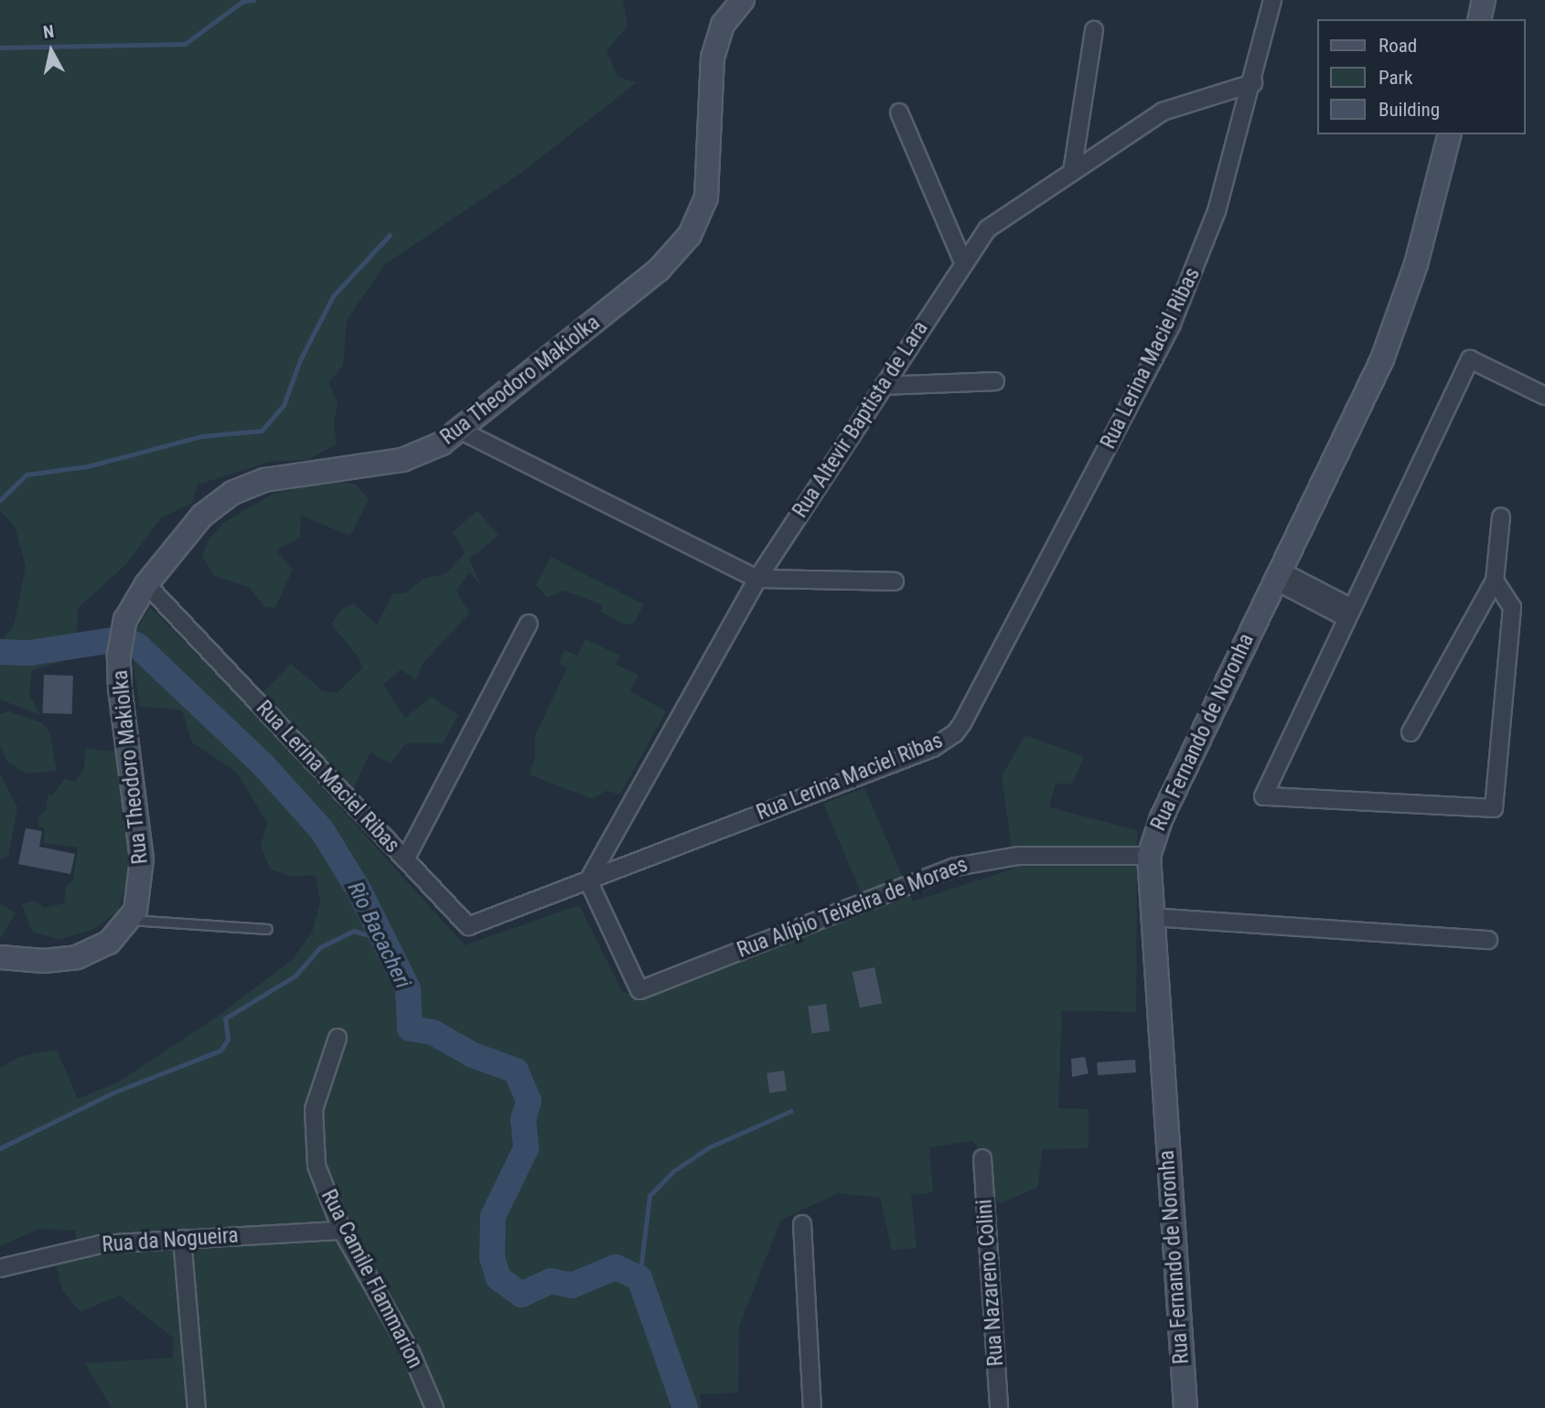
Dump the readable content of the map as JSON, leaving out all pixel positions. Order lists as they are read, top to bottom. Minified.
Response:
{"streets":{"main road":["Rua Theodoro Makiolka","Rua Fernando de Noronha"],"street":["Rua Lerina Maciel Ribas","Rua Altevir Baptista de Lara","Rua Alípio Teixeira de Moraes","Rua da Nogueira","Rua Camile Flammarion","Rua Nazareno Colini"]},"crossings":[["Rua Lerina Maciel Ribas","Rua Theodoro Makiolka"],["Rua Lerina Maciel Ribas","Rua Altevir Baptista de Lara"],["Rua Lerina Maciel Ribas","Rua Alípio Teixeira de Moraes"],["Rua Altevir Baptista de Lara","Rua Alípio Teixeira de Moraes"],["Rua Fernando de Noronha","Rua Alípio Teixeira de Moraes"],["Rua da Nogueira","Rua Camile Flammarion"]],"water":["Rio Bacacheri"],"legend":["Road","Park","Building"],"north":"top"}
